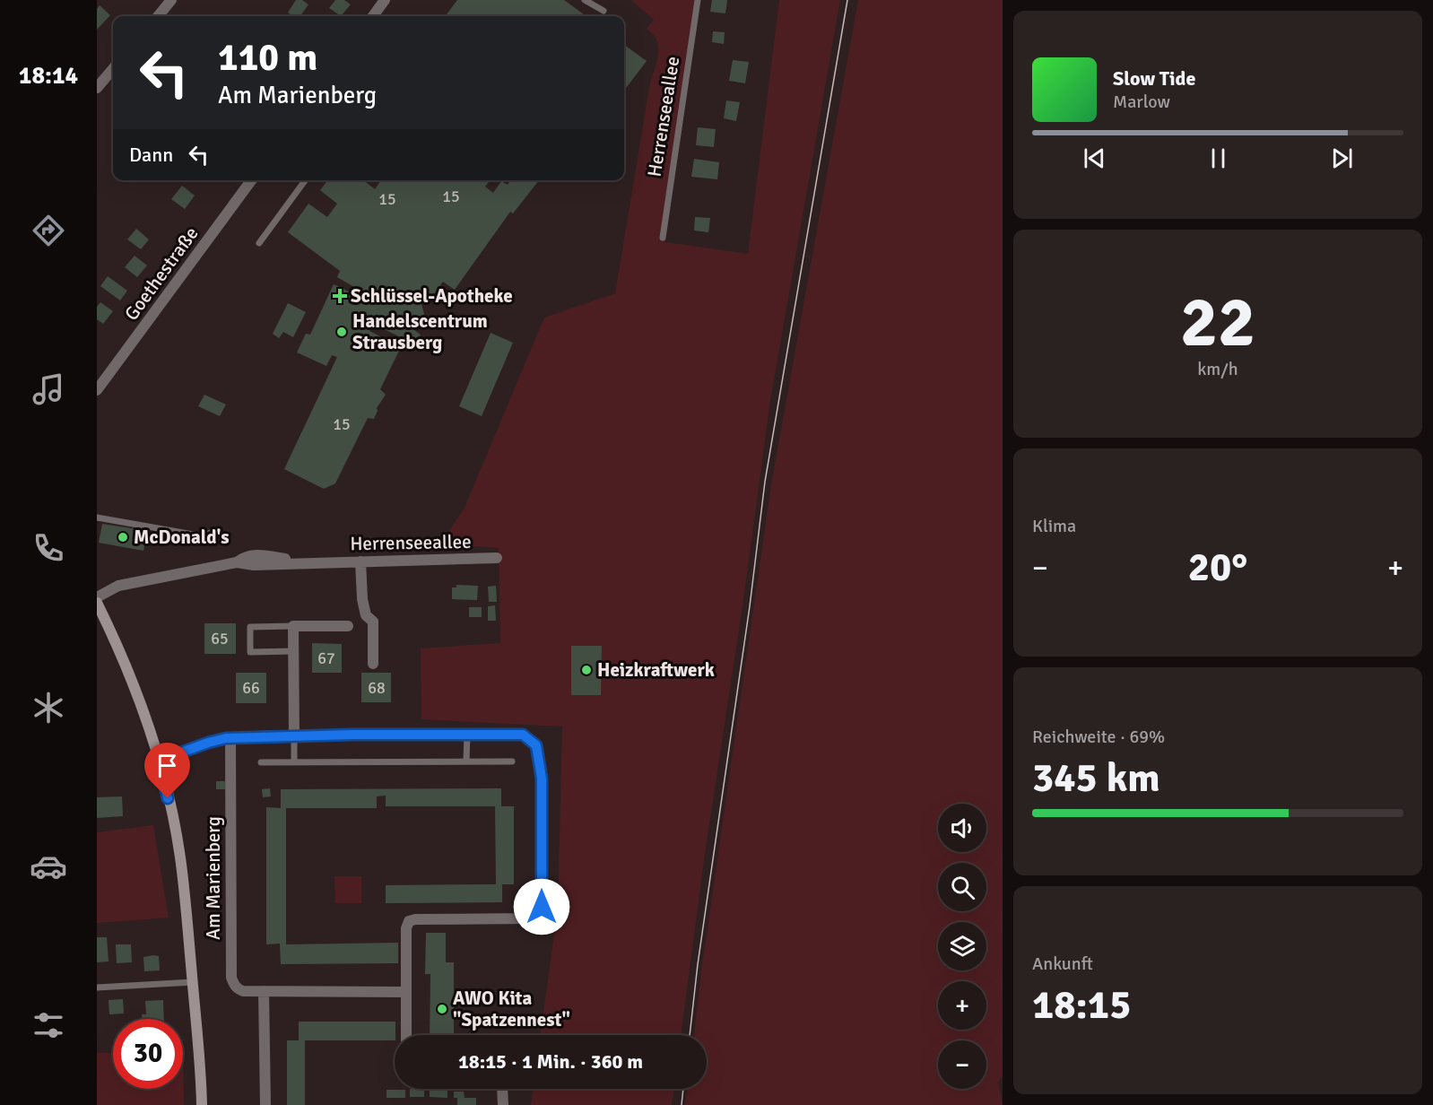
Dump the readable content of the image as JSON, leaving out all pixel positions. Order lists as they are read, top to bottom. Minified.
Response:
{"streets":{"street":["Herrenseeallee","Goethestraße","Am Marienberg"]},"places":{"health":["Schlüssel-Apotheke"],"other":["Handelscentrum Strausberg","McDonald's","Heizkraftwerk","AWO Kita \"Spatzennest\""]},"house_numbers":["15","15","15","65","67","66","68"],"page":{"tabs":"18:14","turn":["110 m","Am Marienberg"],"song":["Slow Tide","Marlow"],"then":"Dann","tile":[["22","km/h"],"Klima",["Reichweite · 69%","345 km"],["Ankunft","18:15"]],"heat":["−","20°","+"],"map_buttons":["+","−"],"limit":"30","trip":"18:15 · 1 Min. · 360 m"}}
